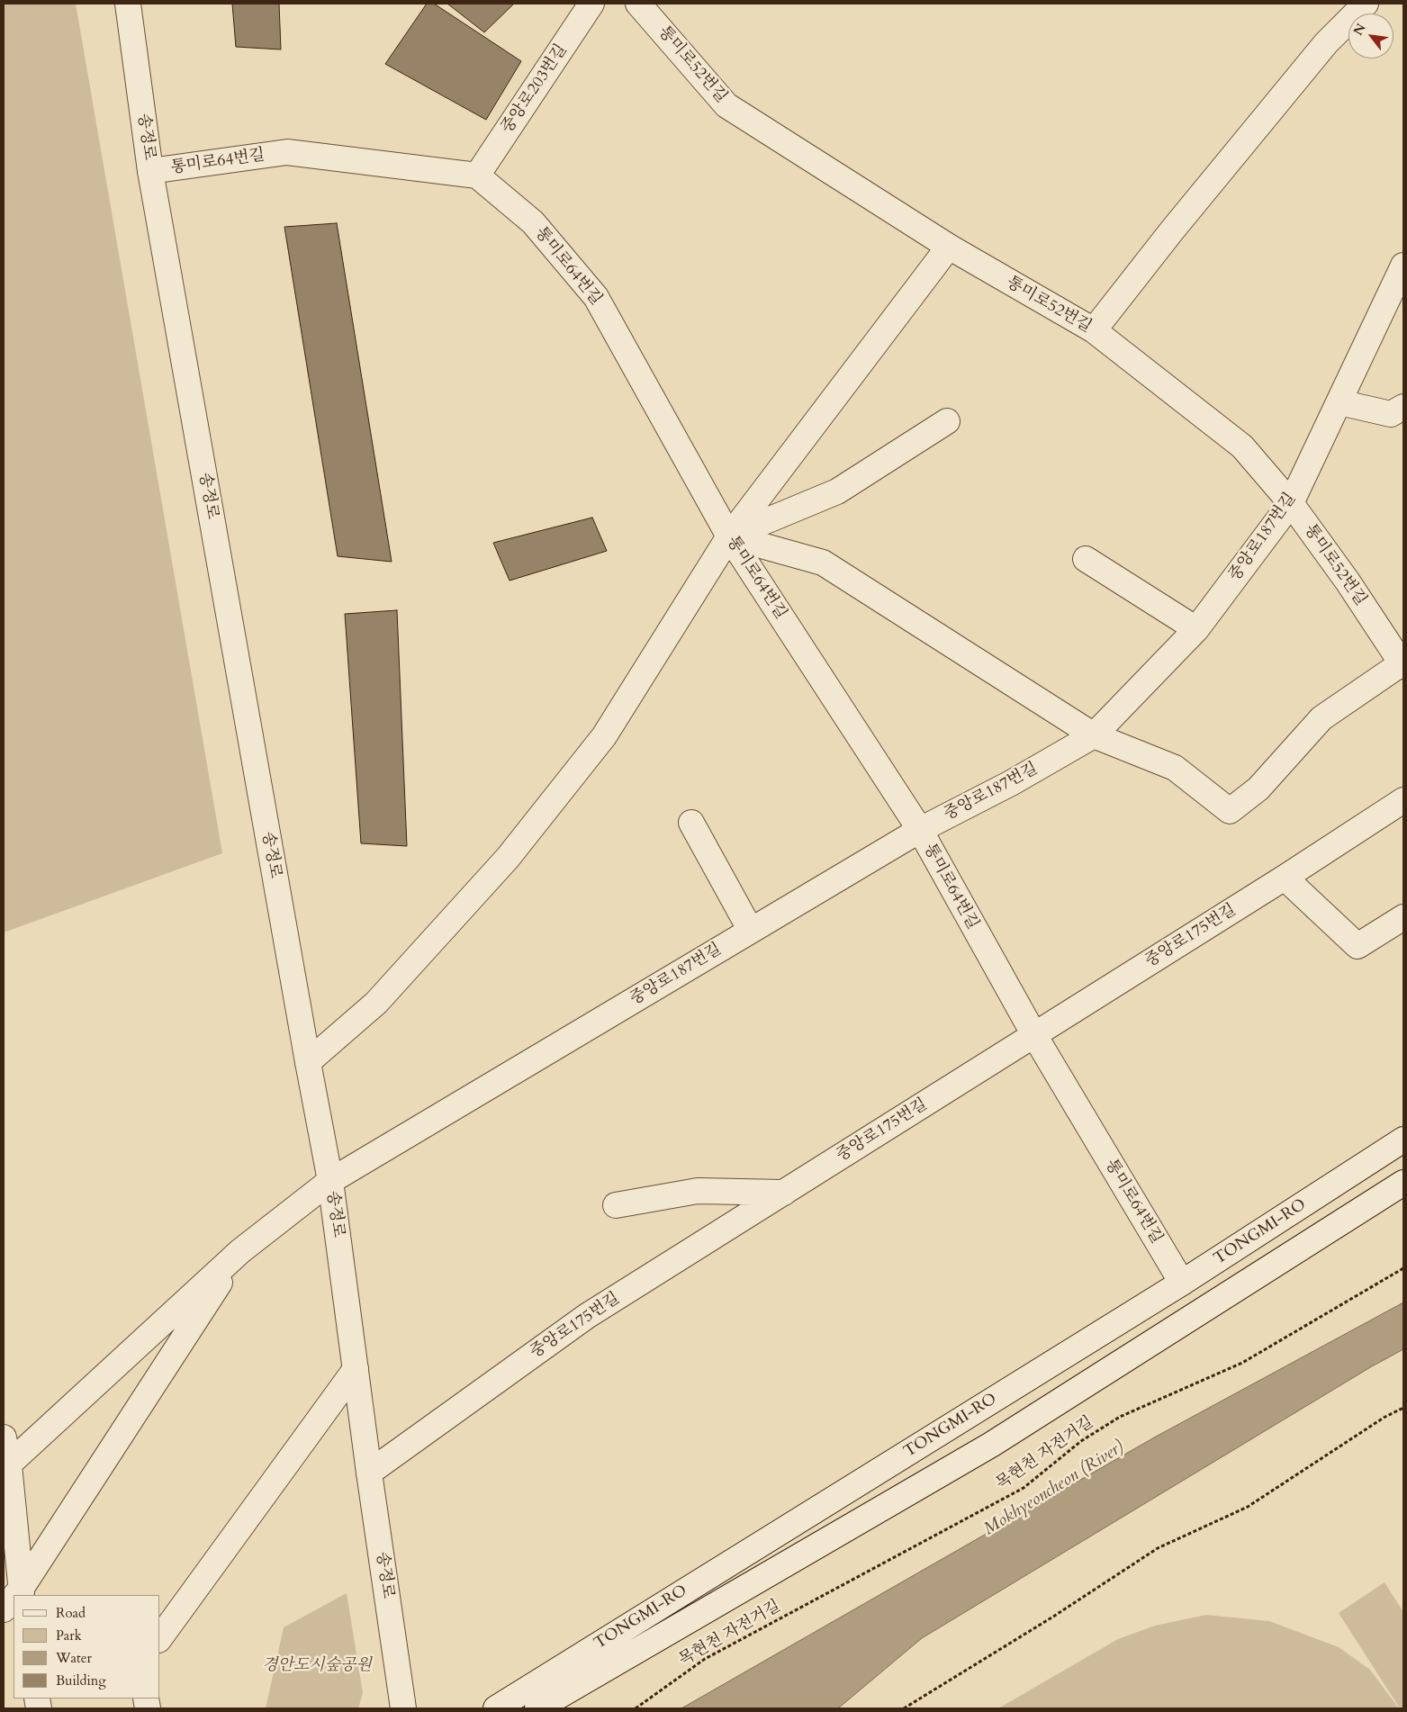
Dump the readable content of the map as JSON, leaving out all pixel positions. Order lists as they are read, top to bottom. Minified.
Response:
{"streets":{"street":["통미로52번길","중앙로203번길","송정로","통미로64번길","중앙로187번길","중앙로175번길","TONGMI-RO"],"path":["목현천 자전거길"]},"crossings":[["통미로52번길","중앙로187번길"],["중앙로203번길","통미로64번길"],["송정로","통미로64번길"],["송정로","중앙로187번길"],["송정로","중앙로175번길"],["통미로64번길","중앙로187번길"],["통미로64번길","중앙로175번길"],["통미로64번길","TONGMI-RO"]],"water":["Mokhyeoncheon (River)"],"parks":["경안도시숲공원"],"legend":["Road","Park","Water","Building"],"north":"top left"}
